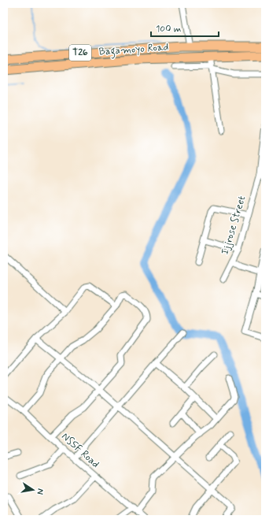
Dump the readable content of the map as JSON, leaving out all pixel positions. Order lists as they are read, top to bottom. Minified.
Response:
{"streets":{"highway":["Bagamoyo Road","T26"],"street":["Ijjrose Street","NSSF Road"]},"scale_bar":"100 m","north":"right"}
